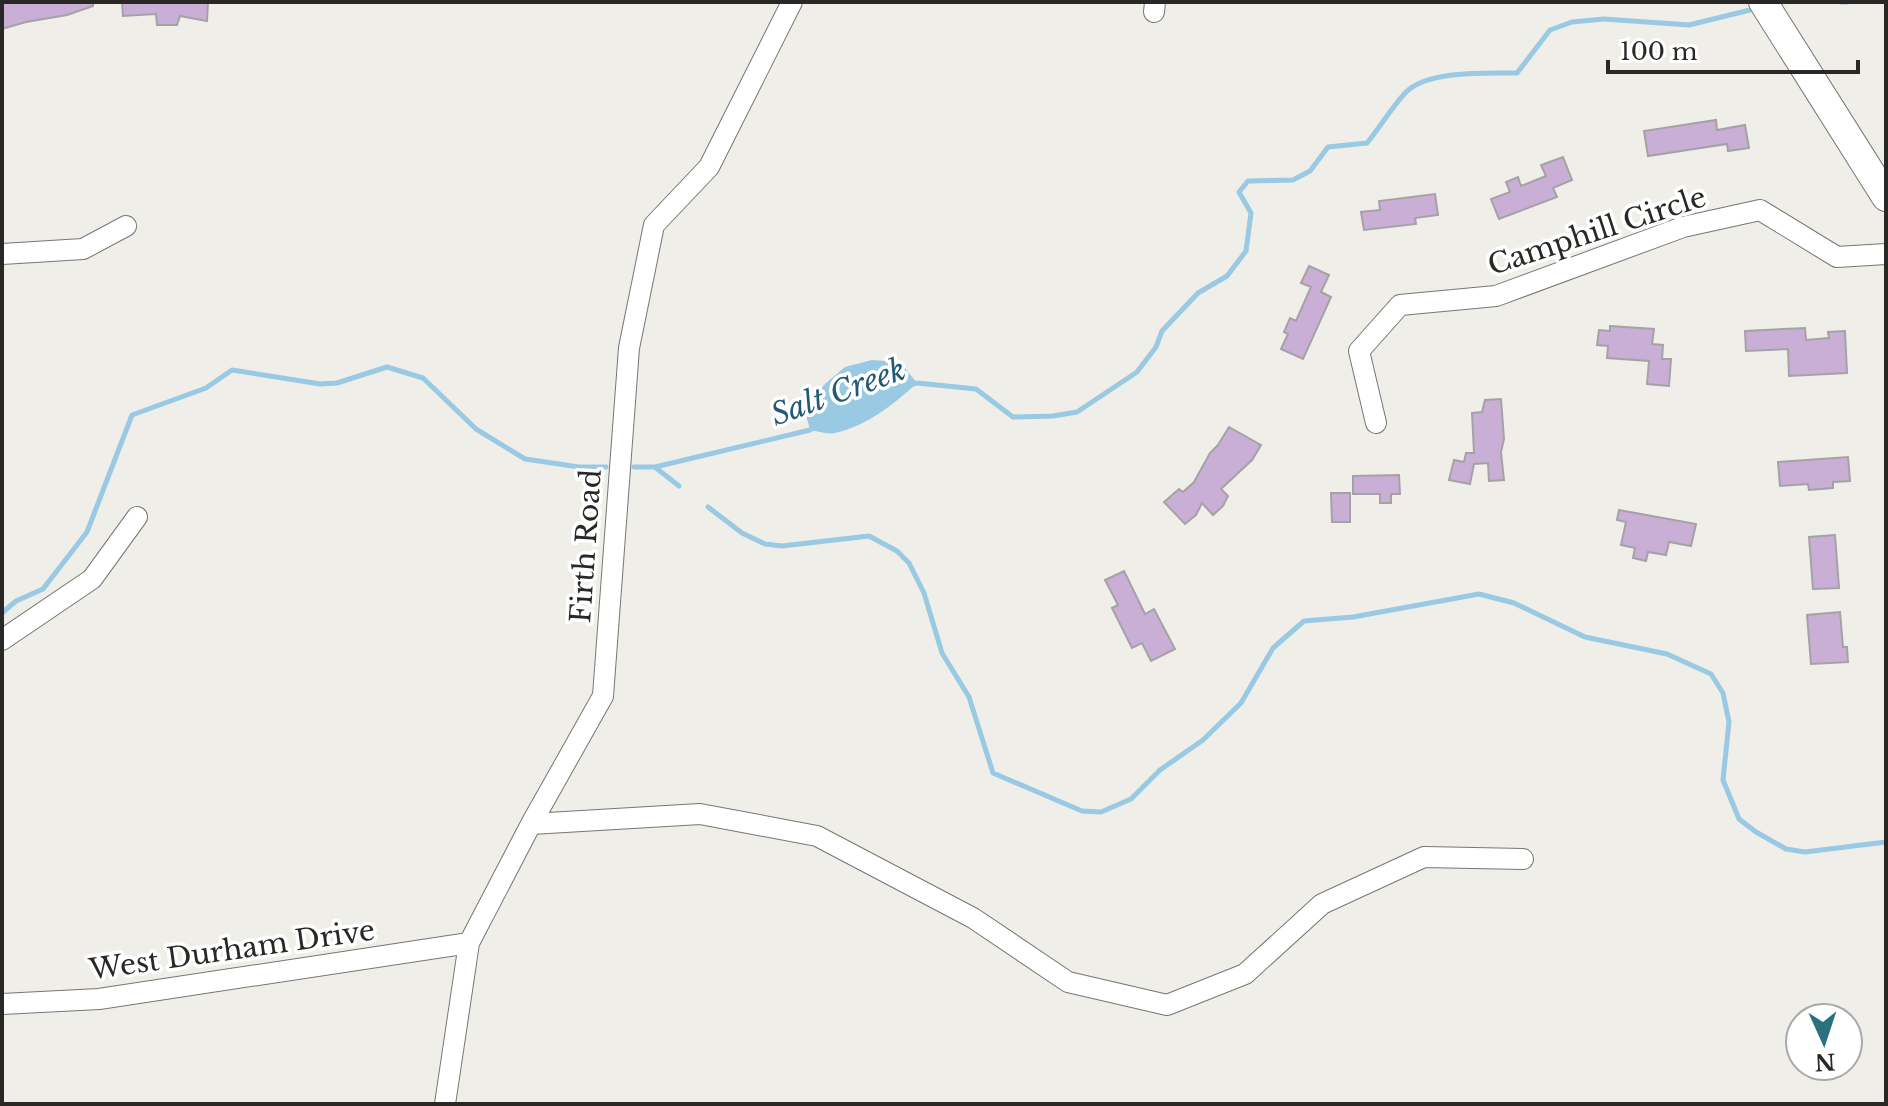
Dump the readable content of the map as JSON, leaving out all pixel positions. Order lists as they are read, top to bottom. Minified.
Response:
{"streets":{"street":["Camphill Circle","Firth Road","West Durham Drive"]},"crossings":[["Firth Road","West Durham Drive"]],"water":["Salt Creek"],"scale_bar":"100 m","north":"bottom"}
